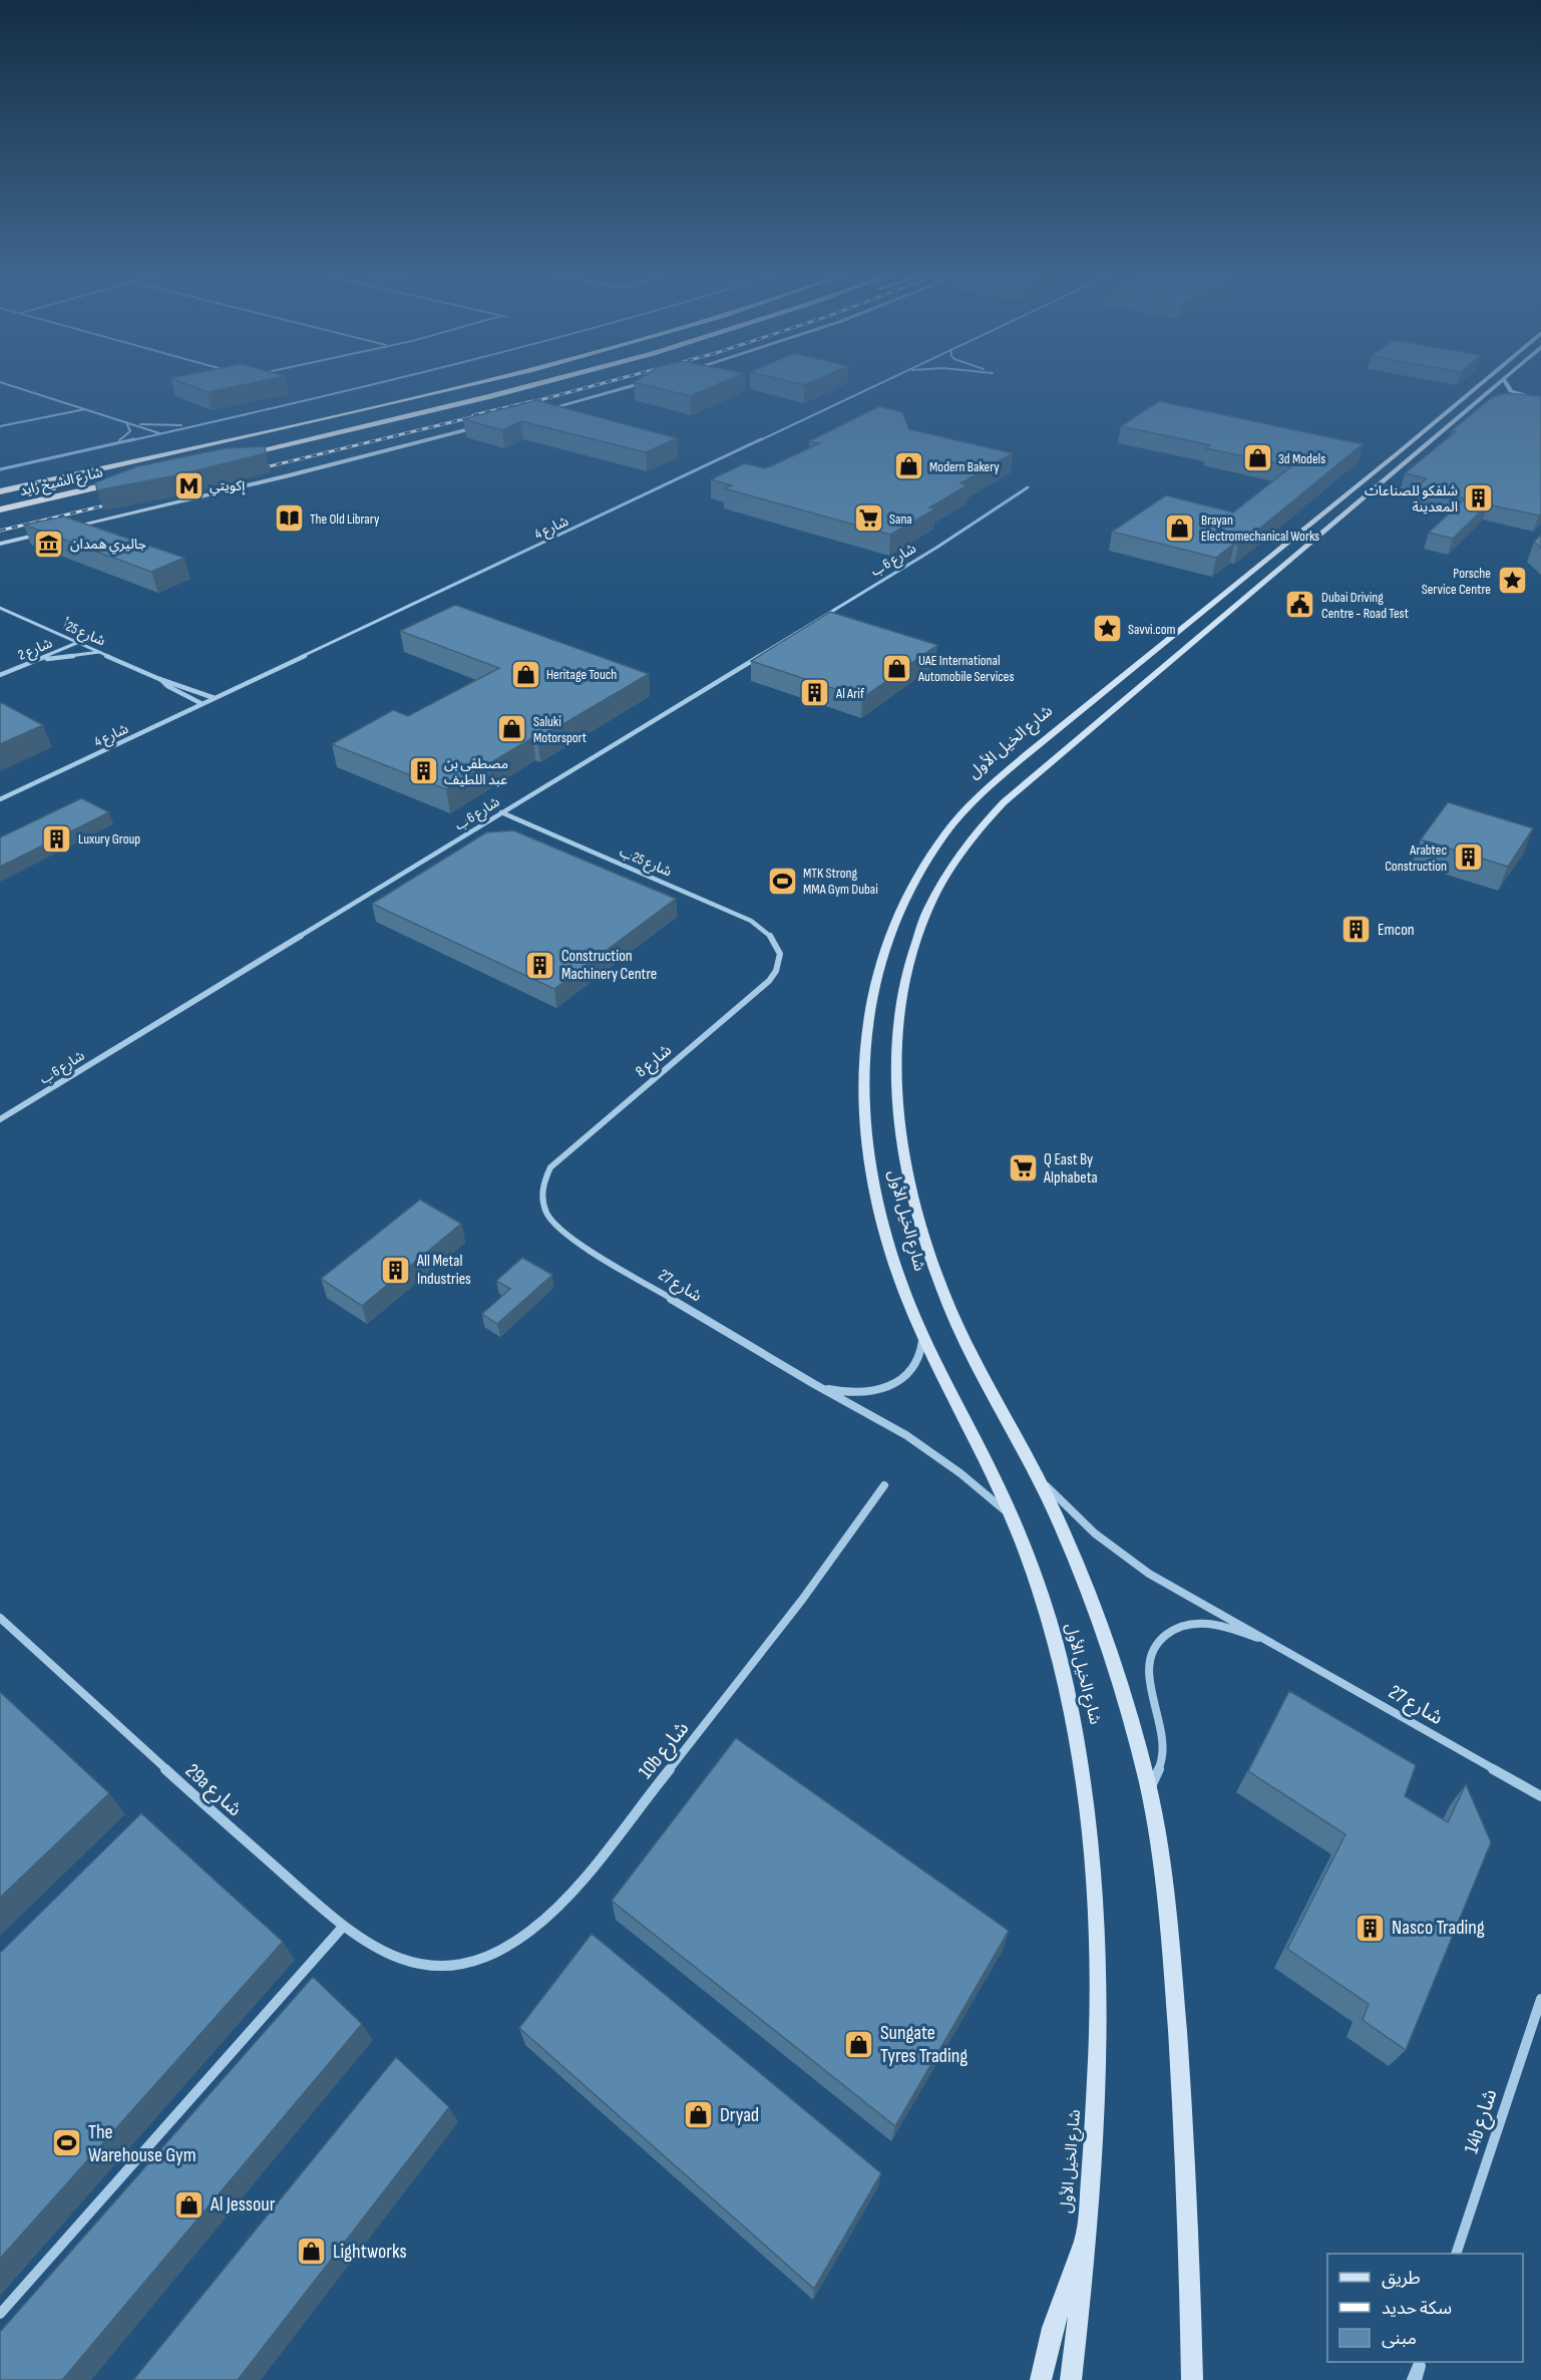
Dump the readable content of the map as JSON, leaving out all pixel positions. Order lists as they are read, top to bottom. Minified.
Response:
{"streets":{"highway":["شارع الشيخ زايد"],"main road":["شارع الخيل الأول"],"street":["شارع 4","شارع 6ب","شارع 25أ","شارع 2","شارع 25ب","شارع 8","شارع 27","10b شارع","29a شارع","14b شارع"]},"crossings":[["شارع 4","شارع 25أ"],["شارع 6ب","شارع 25ب"],["شارع 25أ","شارع 2"],["شارع الخيل الأول","شارع 27"],["شارع 25ب","شارع 8"],["شارع 8","شارع 27"],["10b شارع","29a شارع"]],"places":{"shop":["3d Models","Modern Bakery","Brayan Electromechanical Works","UAE International Automobile Services","Heritage Touch","Saluki Motorsport","Sungate Tyres Trading","Dryad","Al Jessour","Lightworks"],"metro station":["إكويتي"],"building":["شلفكو للصناعات المعدينة","Al Arif","مصطفي بن عبد اللطيف","Luxury Group","Arabtec Construction","Emcon","Construction Machinery Centre","All Metal Industries","Nasco Trading"],"library":["The Old Library"],"supermarket":["Sana","Q East By Alphabeta"],"museum":["جاليري همدان"],"place":["Porsche Service Centre","Savvi.com"],"public building":["Dubai Driving Centre - Road Test"],"sports":["MTK Strong MMA Gym Dubai","The Warehouse Gym"]},"legend":["طريق","سكة حديد","مبنى"]}
